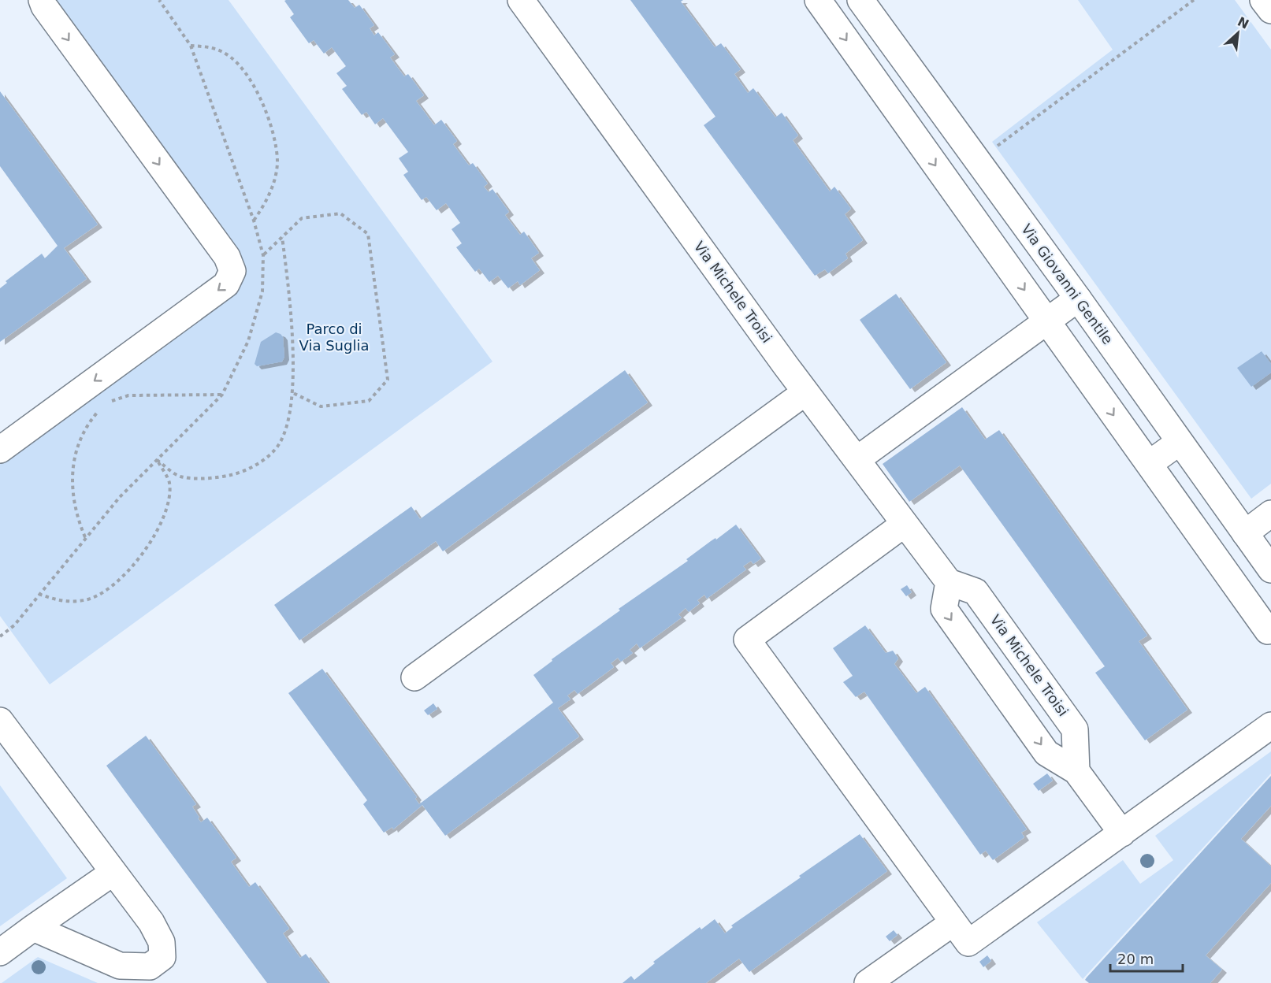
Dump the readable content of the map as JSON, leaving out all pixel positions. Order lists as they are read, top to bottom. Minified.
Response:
{"streets":{"street":["Via Giovanni Gentile","Via Michele Troisi"]},"parks":["Parco di Via Suglia"],"scale_bar":"20 m","north":"top right"}
